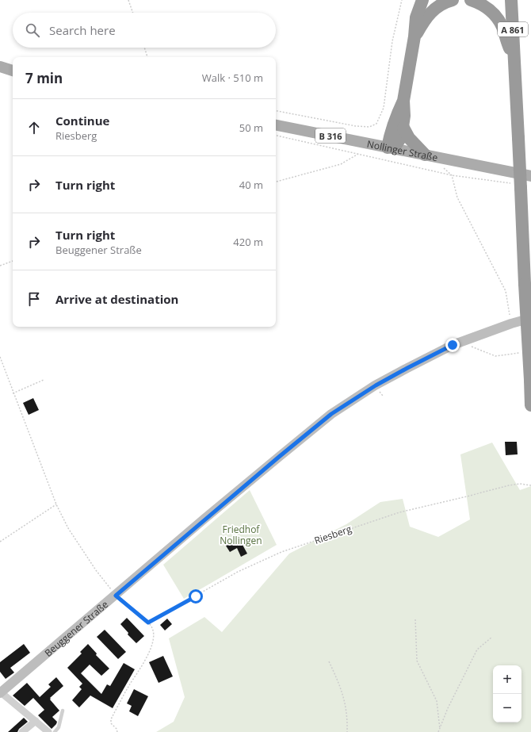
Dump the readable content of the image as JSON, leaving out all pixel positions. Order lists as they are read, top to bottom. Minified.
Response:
{"streets":{"highway":["A 861"],"main road":["B 316","Nollinger Straße"],"street":["Beuggener Straße"],"path":["Riesberg"]},"parks":["Friedhof Nollingen"],"page":{"search":"Search here","heading":["7 min","Walk · 510 m"],"list":[["Continue","Riesberg","50 m"],["Turn right","40 m"],["Turn right","Beuggener Straße","420 m"],"Arrive at destination"],"map_buttons":["+","−"]}}
